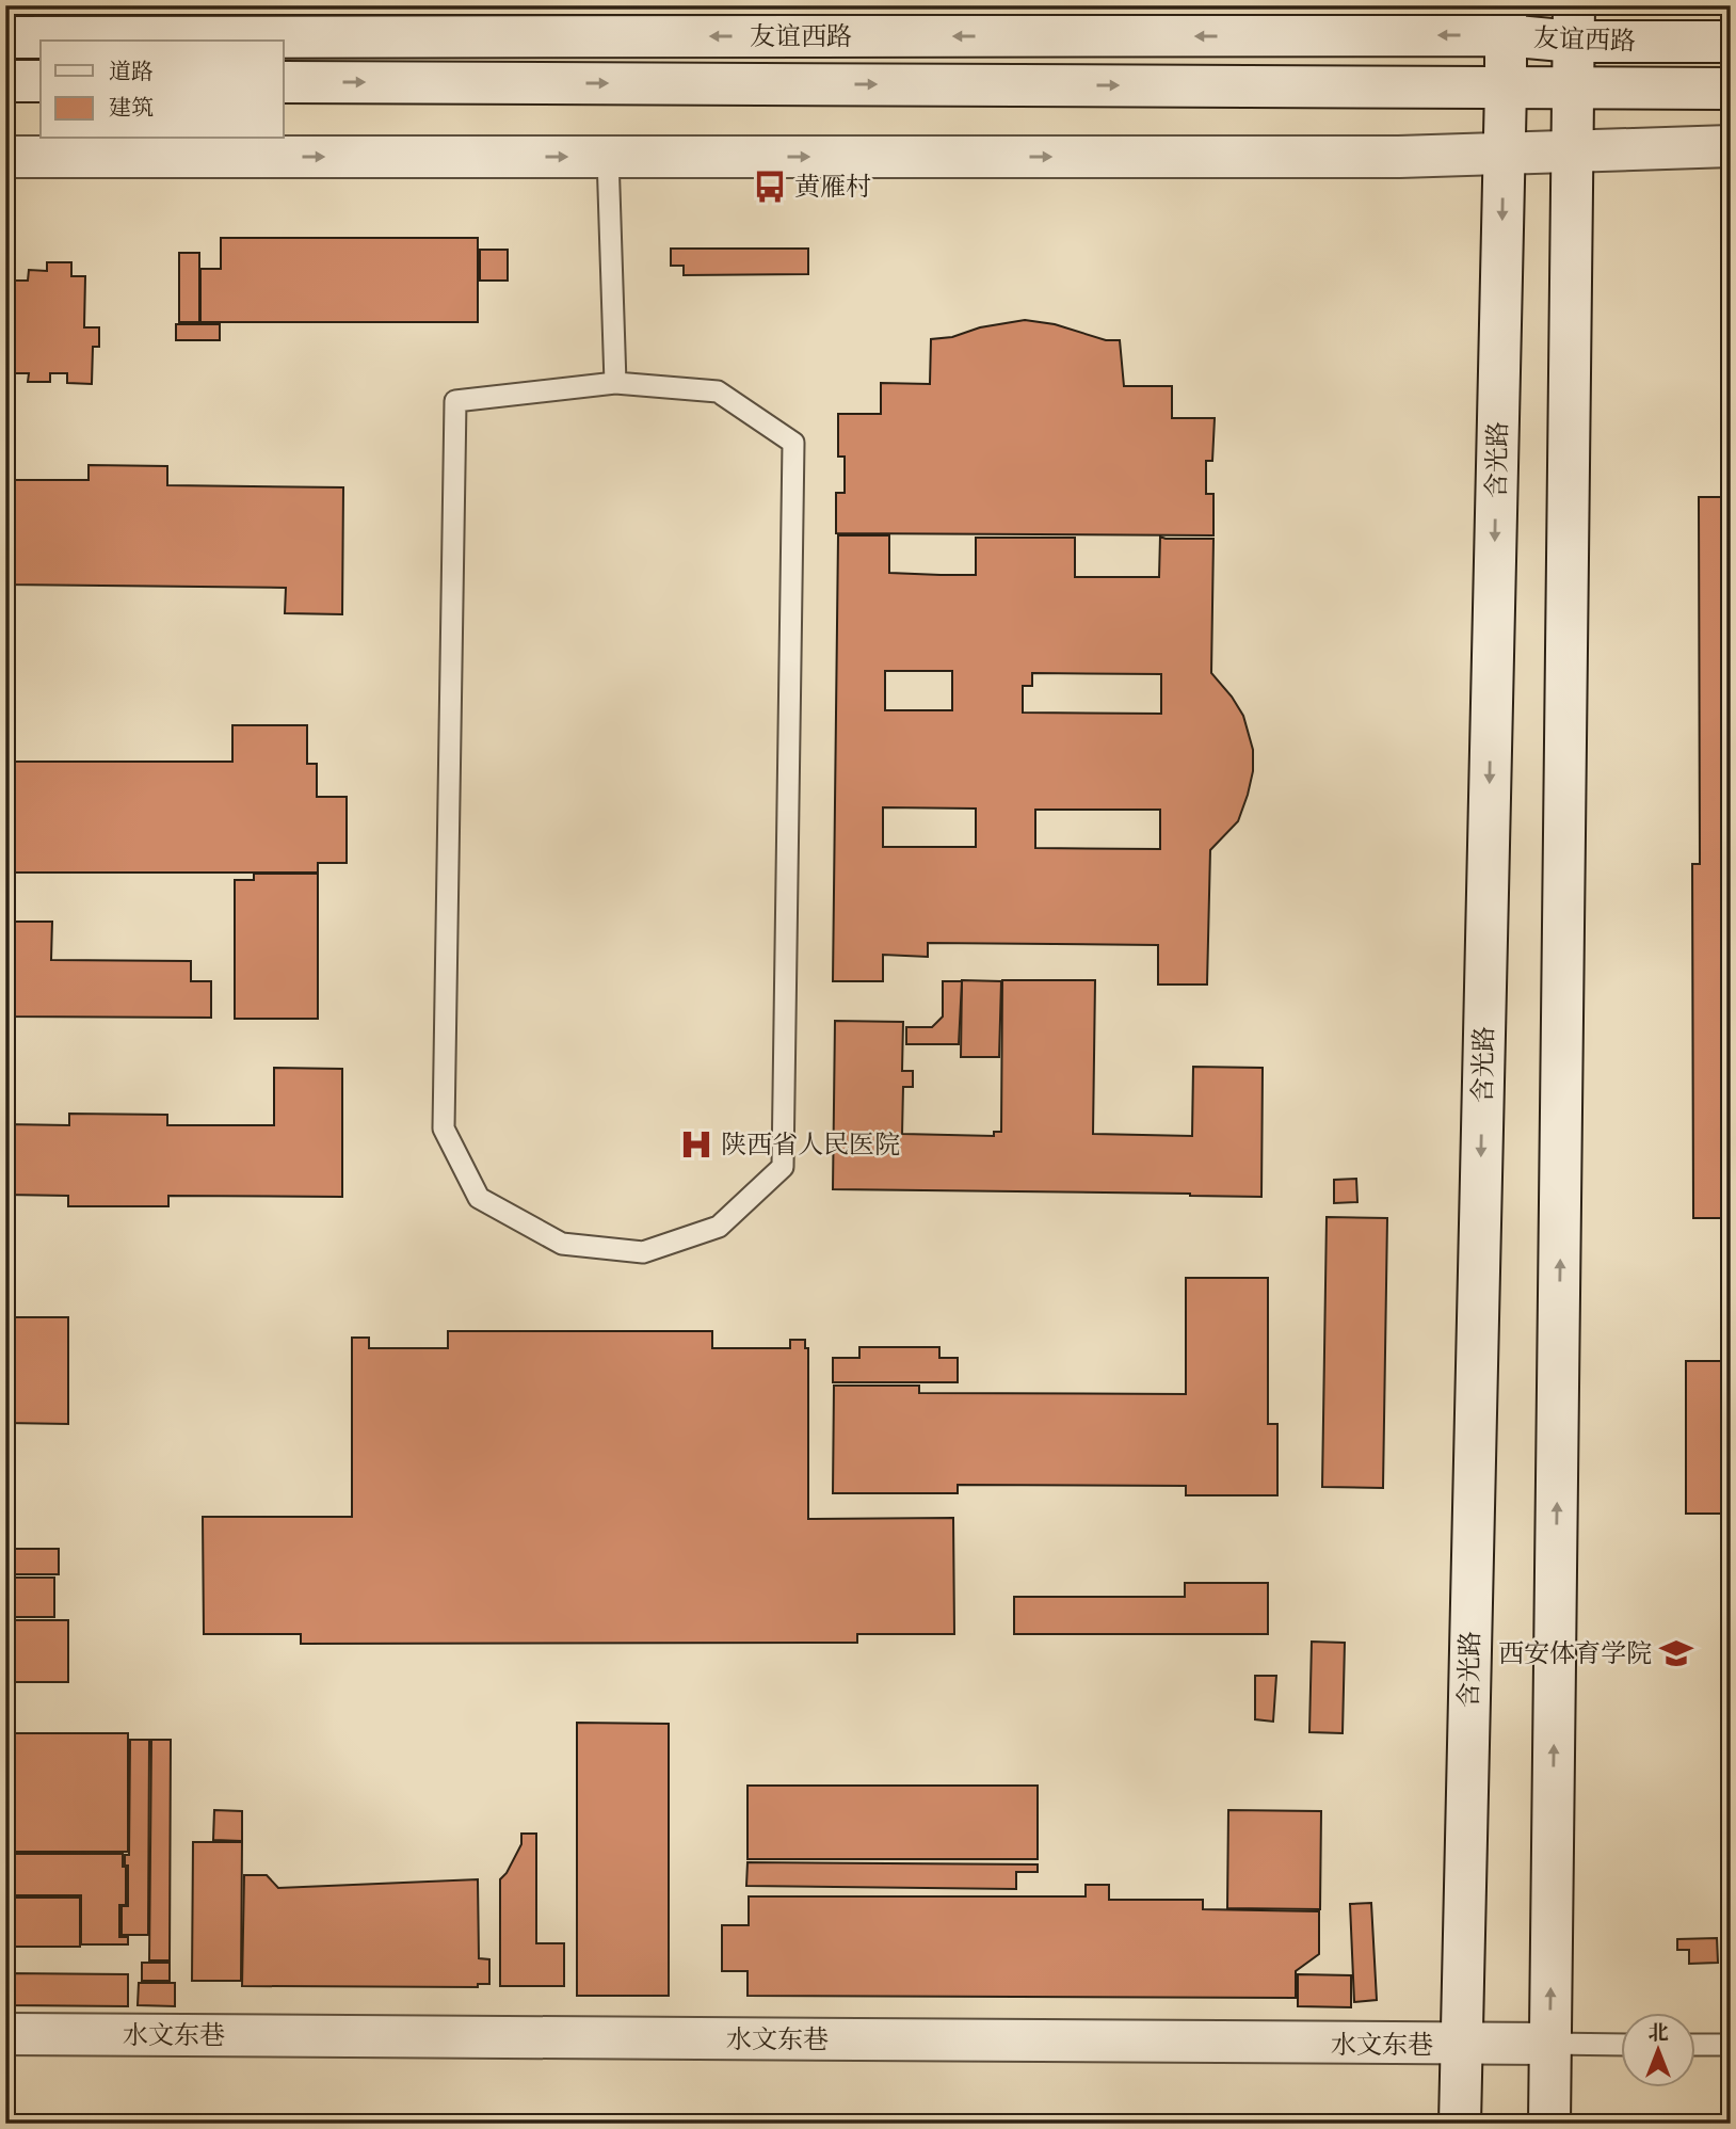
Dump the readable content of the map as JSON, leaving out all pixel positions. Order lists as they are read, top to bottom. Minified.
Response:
{"streets":{"main road":["友谊西路","含光路","水文东巷"]},"crossings":[["友谊西路","含光路"],["含光路","水文东巷"]],"places":{"bus stop":["黄雁村"],"hospital":["陕西省人民医院"],"school or university":["西安体育学院"]},"legend":["道路","建筑"],"north":"top"}
